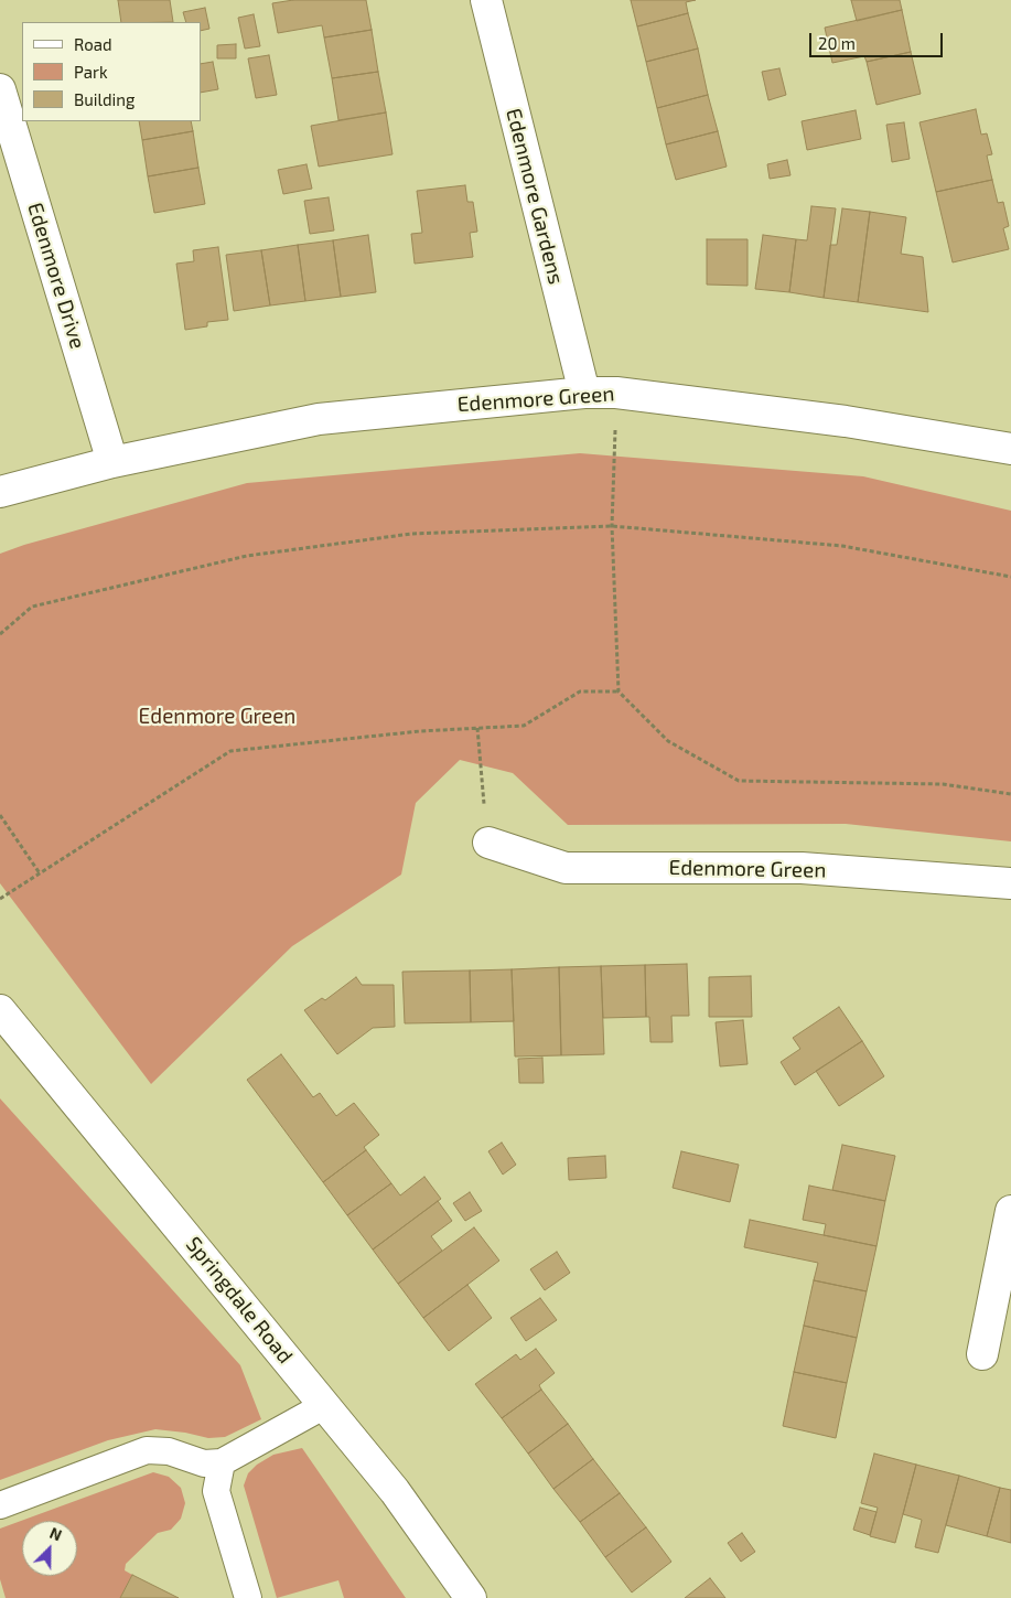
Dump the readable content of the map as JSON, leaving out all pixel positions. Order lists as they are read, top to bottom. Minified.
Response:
{"streets":{"street":["Edenmore Gardens","Edenmore Drive","Edenmore Green","Springdale Road"]},"crossings":[["Edenmore Gardens","Edenmore Green"],["Edenmore Drive","Edenmore Green"]],"parks":["Edenmore Green"],"legend":["Road","Park","Building"],"scale_bar":"20 m","north":"top right"}
